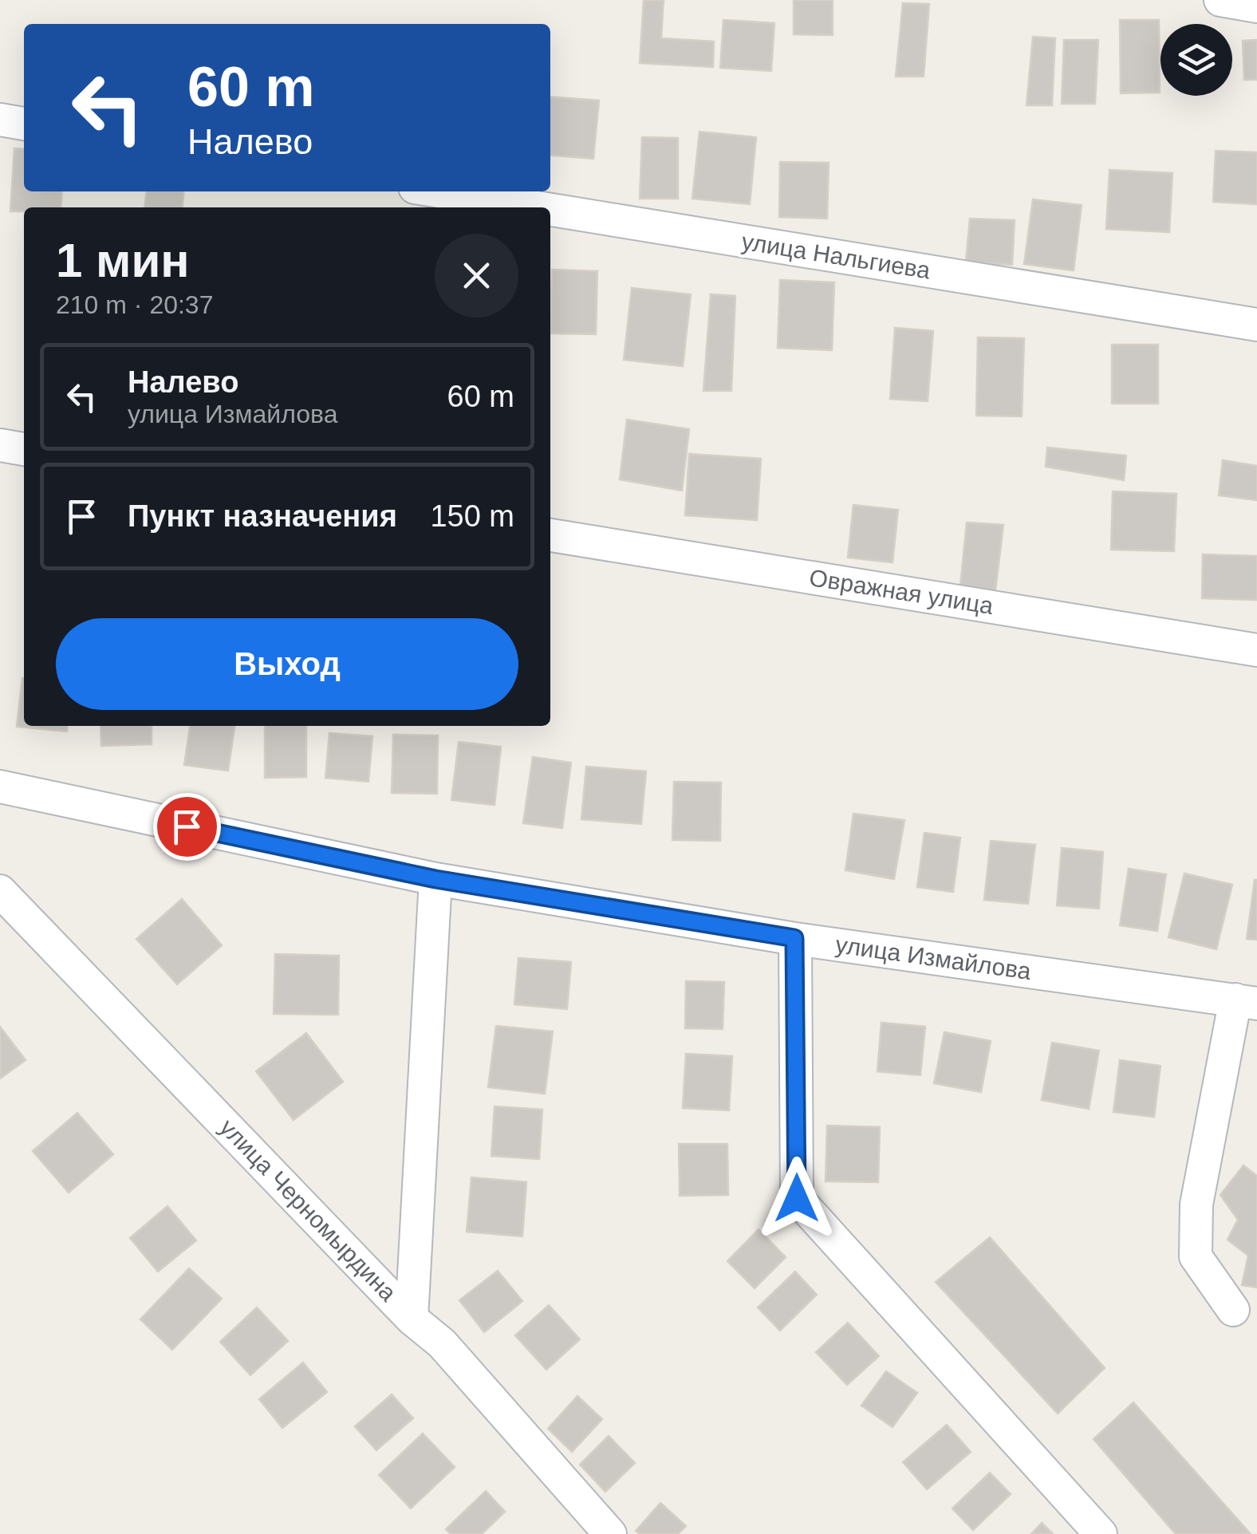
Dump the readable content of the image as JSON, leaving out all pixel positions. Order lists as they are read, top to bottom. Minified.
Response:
{"streets":{"street":["улица Нальгиева","Овражная улица","улица Измайлова","улица Черномырдина"]},"page":{"turn":["60 m","Налево"],"heading":["1 мин","210 m · 20:37"],"list":[{"name":"Налево","note":"улица Измайлова","value":"60 m"},{"name":"Пункт назначения","value":"150 m"}],"buttons":"Выход"}}
